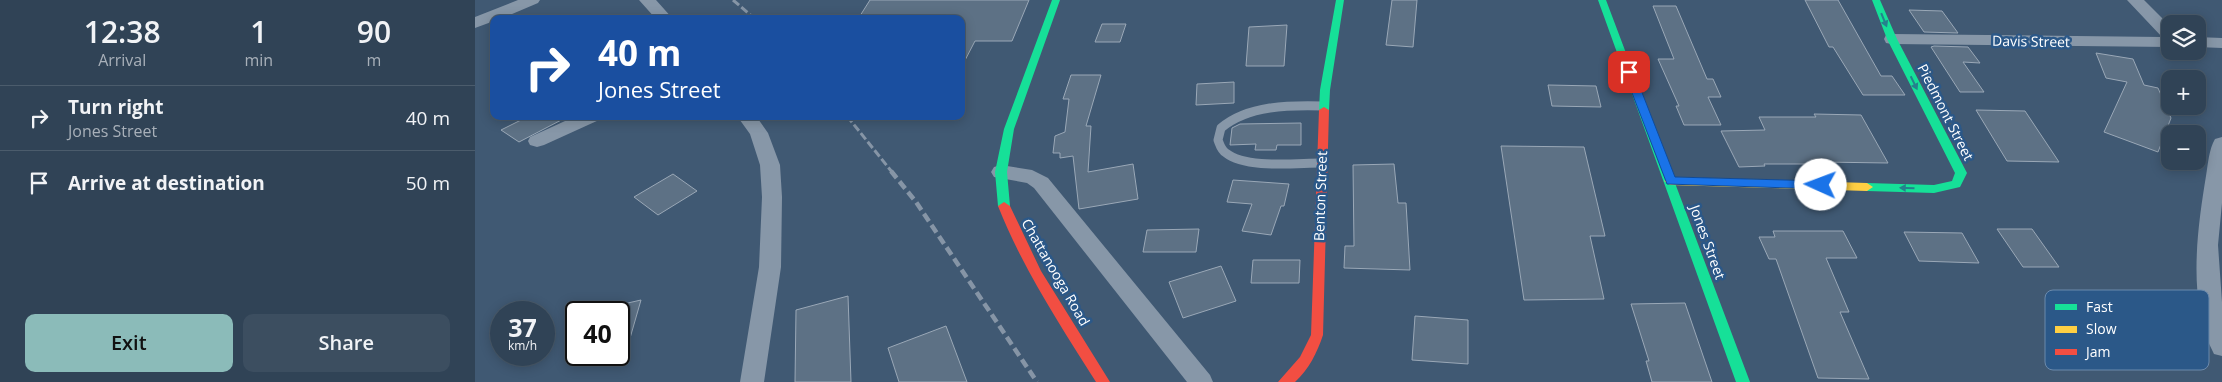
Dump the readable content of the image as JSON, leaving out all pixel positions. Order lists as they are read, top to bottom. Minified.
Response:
{"streets":{"street":["Davis Street","Piedmont Street","Benton Street","Jones Street","Chattanooga Road"]},"crossings":[["Davis Street","Piedmont Street"],["Piedmont Street","Jones Street"]],"legend":["Fast","Slow","Jam"],"page":{"eta":["12:38","Arrival","1","min","90","m"],"map_buttons":["+","−"],"turn":["40 m","Jones Street"],"list":[{"name":"Turn right","note":"Jones Street","value":"40 m"},{"name":"Arrive at destination","value":"50 m"}],"speed":"37 km/h","limit":"40","buttons":["Exit","Share"]}}
